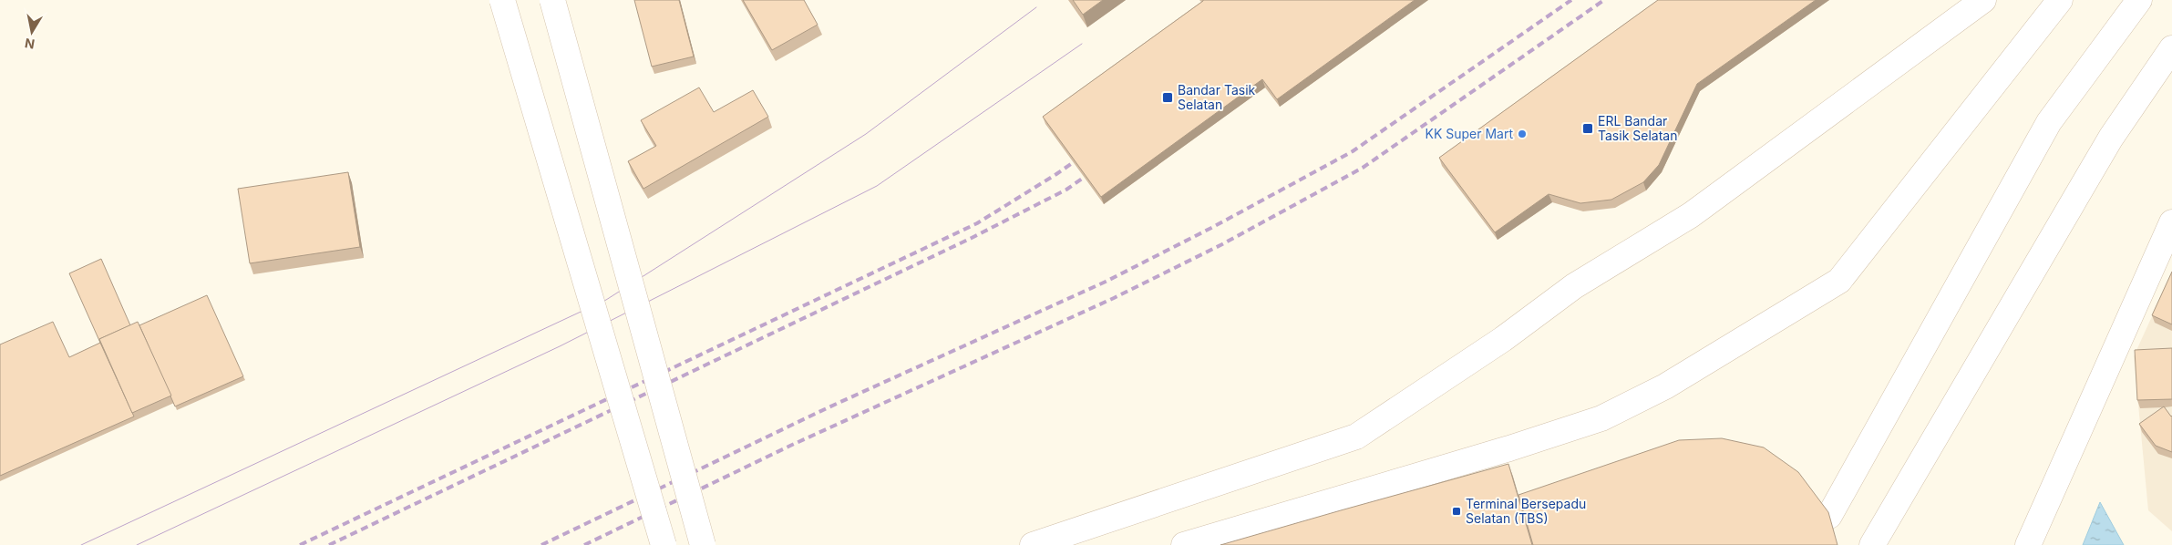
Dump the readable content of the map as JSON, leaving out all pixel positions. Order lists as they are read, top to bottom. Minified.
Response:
{"places":{"transit":["Bandar Tasik Selatan","ERL Bandar Tasik Selatan","Terminal Bersepadu Selatan (TBS)"],"other":["KK Super Mart"]},"north":"bottom"}
